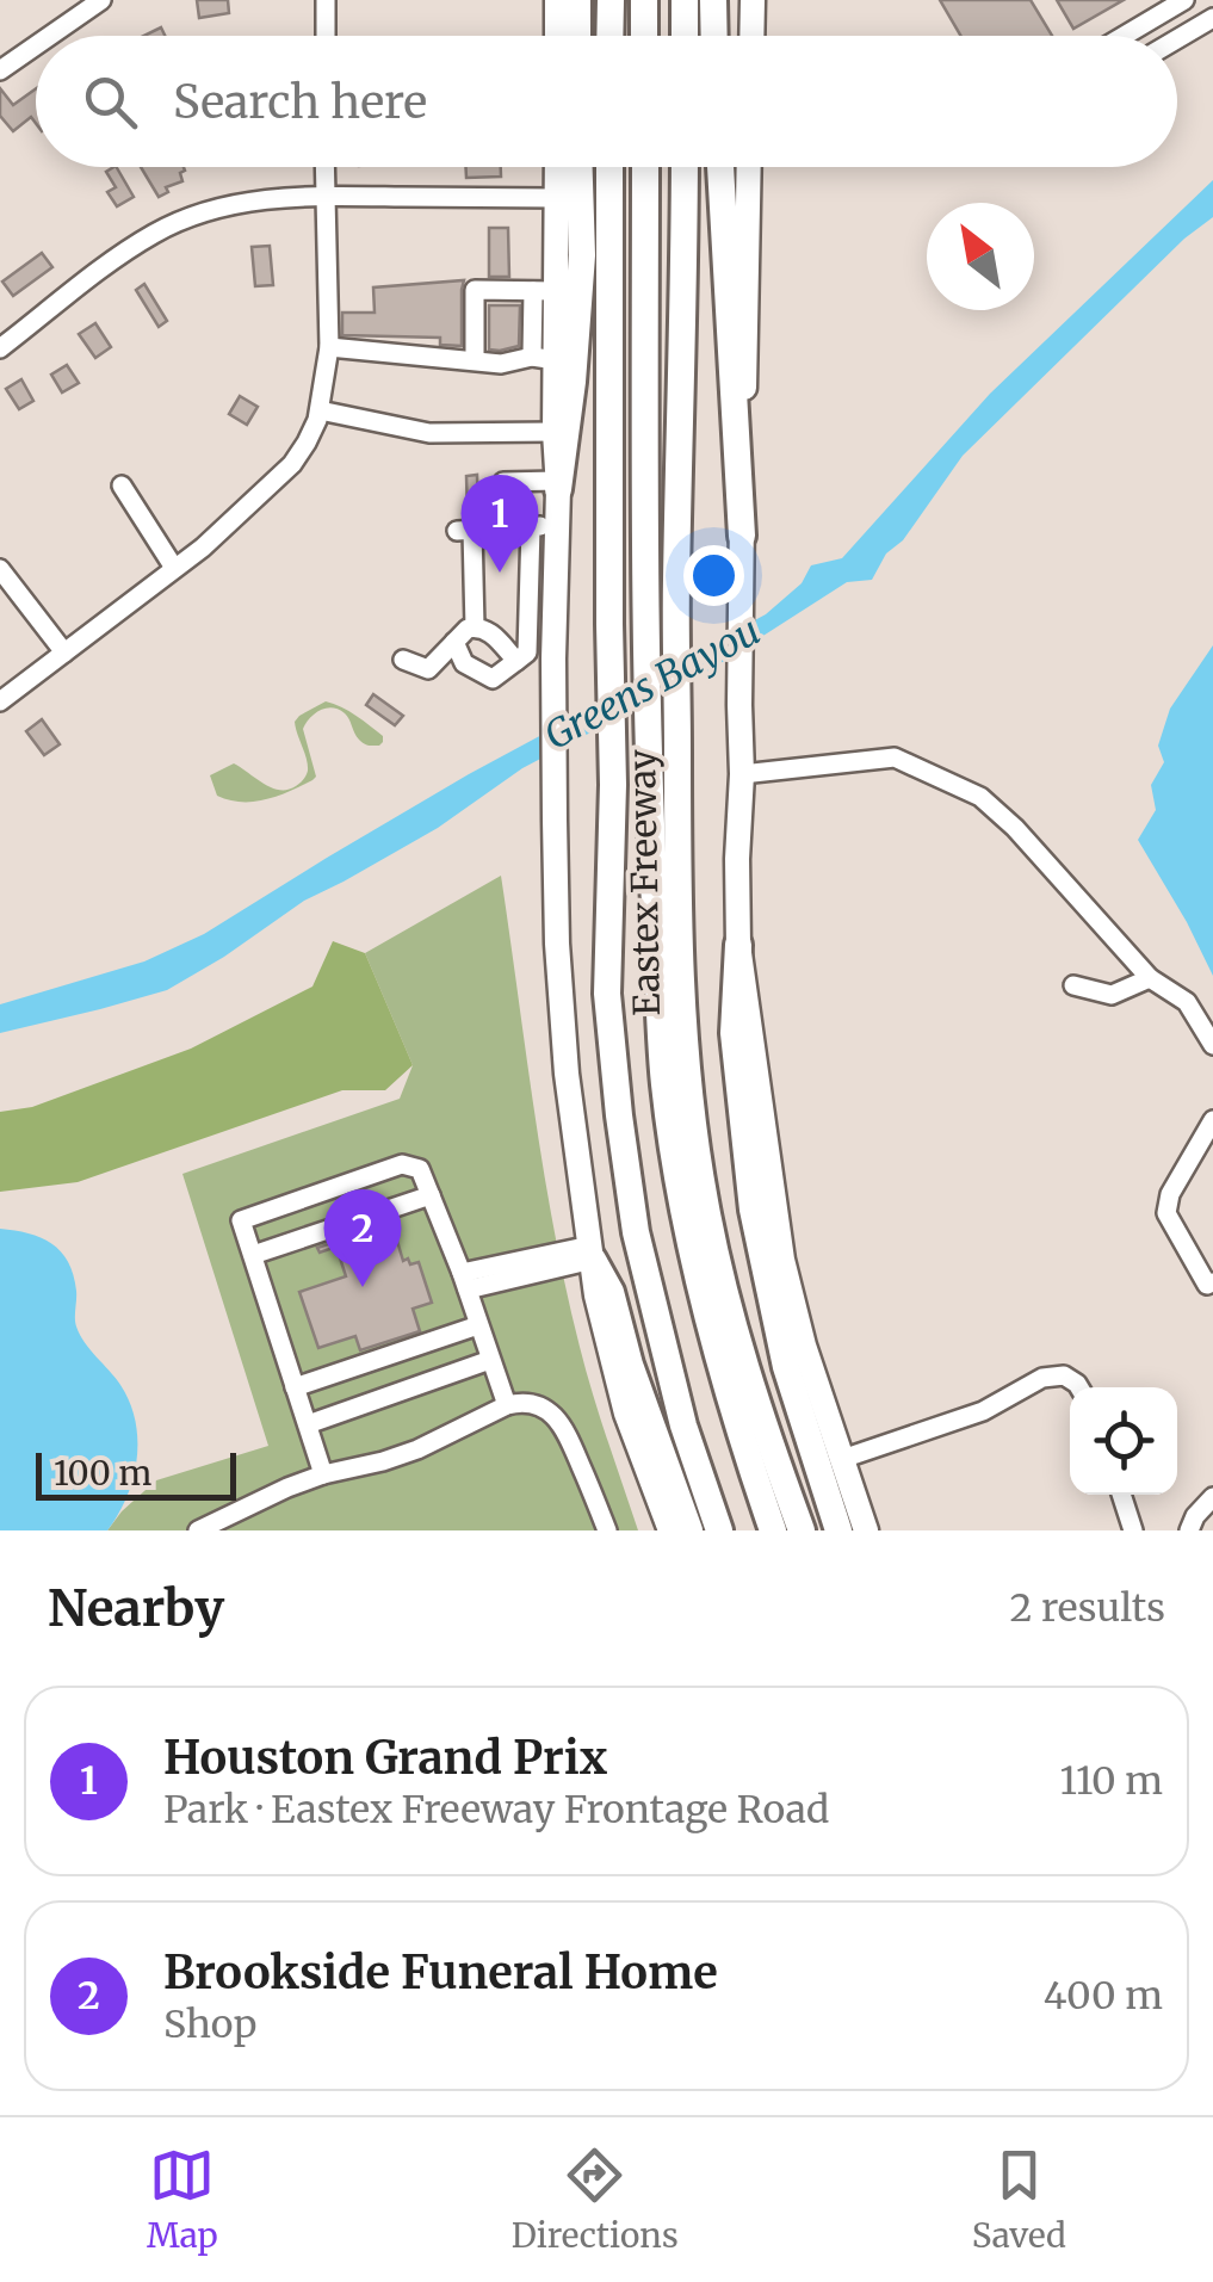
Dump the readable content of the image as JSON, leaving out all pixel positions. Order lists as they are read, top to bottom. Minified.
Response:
{"streets":{"highway":["Eastex Freeway"]},"water":["Greens Bayou"],"scale_bar":"100 m","north":"top left","page":{"search":"Search here","pins":["1","2"],"scale":"100 m","heading":["Nearby","2 results"],"list":[{"mark":"1","name":"Houston Grand Prix","note":"Park · Eastex Freeway Frontage Road","value":"110 m"},{"mark":"2","name":"Brookside Funeral Home","note":"Shop","value":"400 m"}],"nav":["Map","Directions","Saved"]}}
